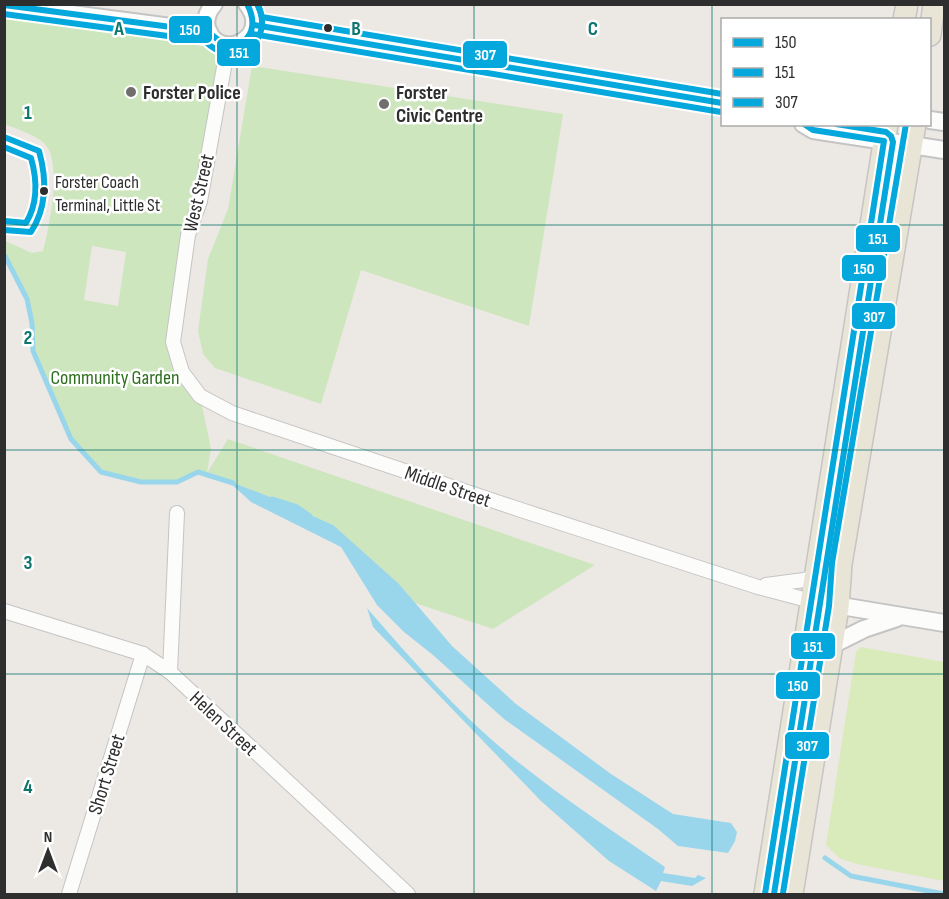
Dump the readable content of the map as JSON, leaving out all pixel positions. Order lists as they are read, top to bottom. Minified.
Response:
{"streets":{"street":["West Street","Middle Street","Helen Street","Short Street"]},"crossings":[["West Street","Middle Street"],["Helen Street","Short Street"]],"parks":["Community Garden"],"places":["Forster Police","Forster Civic Centre","Forster Coach Terminal, Little St"],"lines":["transit line 150","transit line 151","transit line 307"],"legend":["150","151","307"],"north":"top","grid":{"columns":["A","B","C"],"rows":["1","2","3","4"]}}
